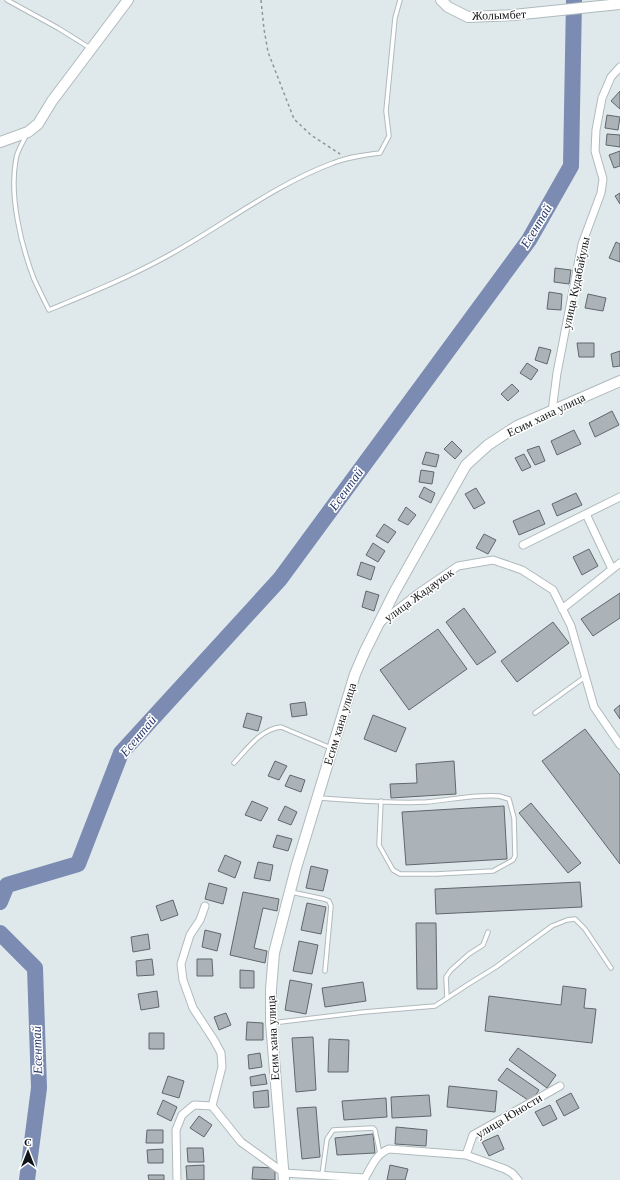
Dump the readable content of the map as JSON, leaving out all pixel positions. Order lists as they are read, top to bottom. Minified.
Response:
{"streets":{"street":["Жолымбет","улица Кудабайулы","Есим хана улица","улица Жадаукок","улица Юности"]},"crossings":[["улица Кудабайулы","Есим хана улица"],["Есим хана улица","улица Жадаукок"]],"water":["Есентай"],"north":"top"}
